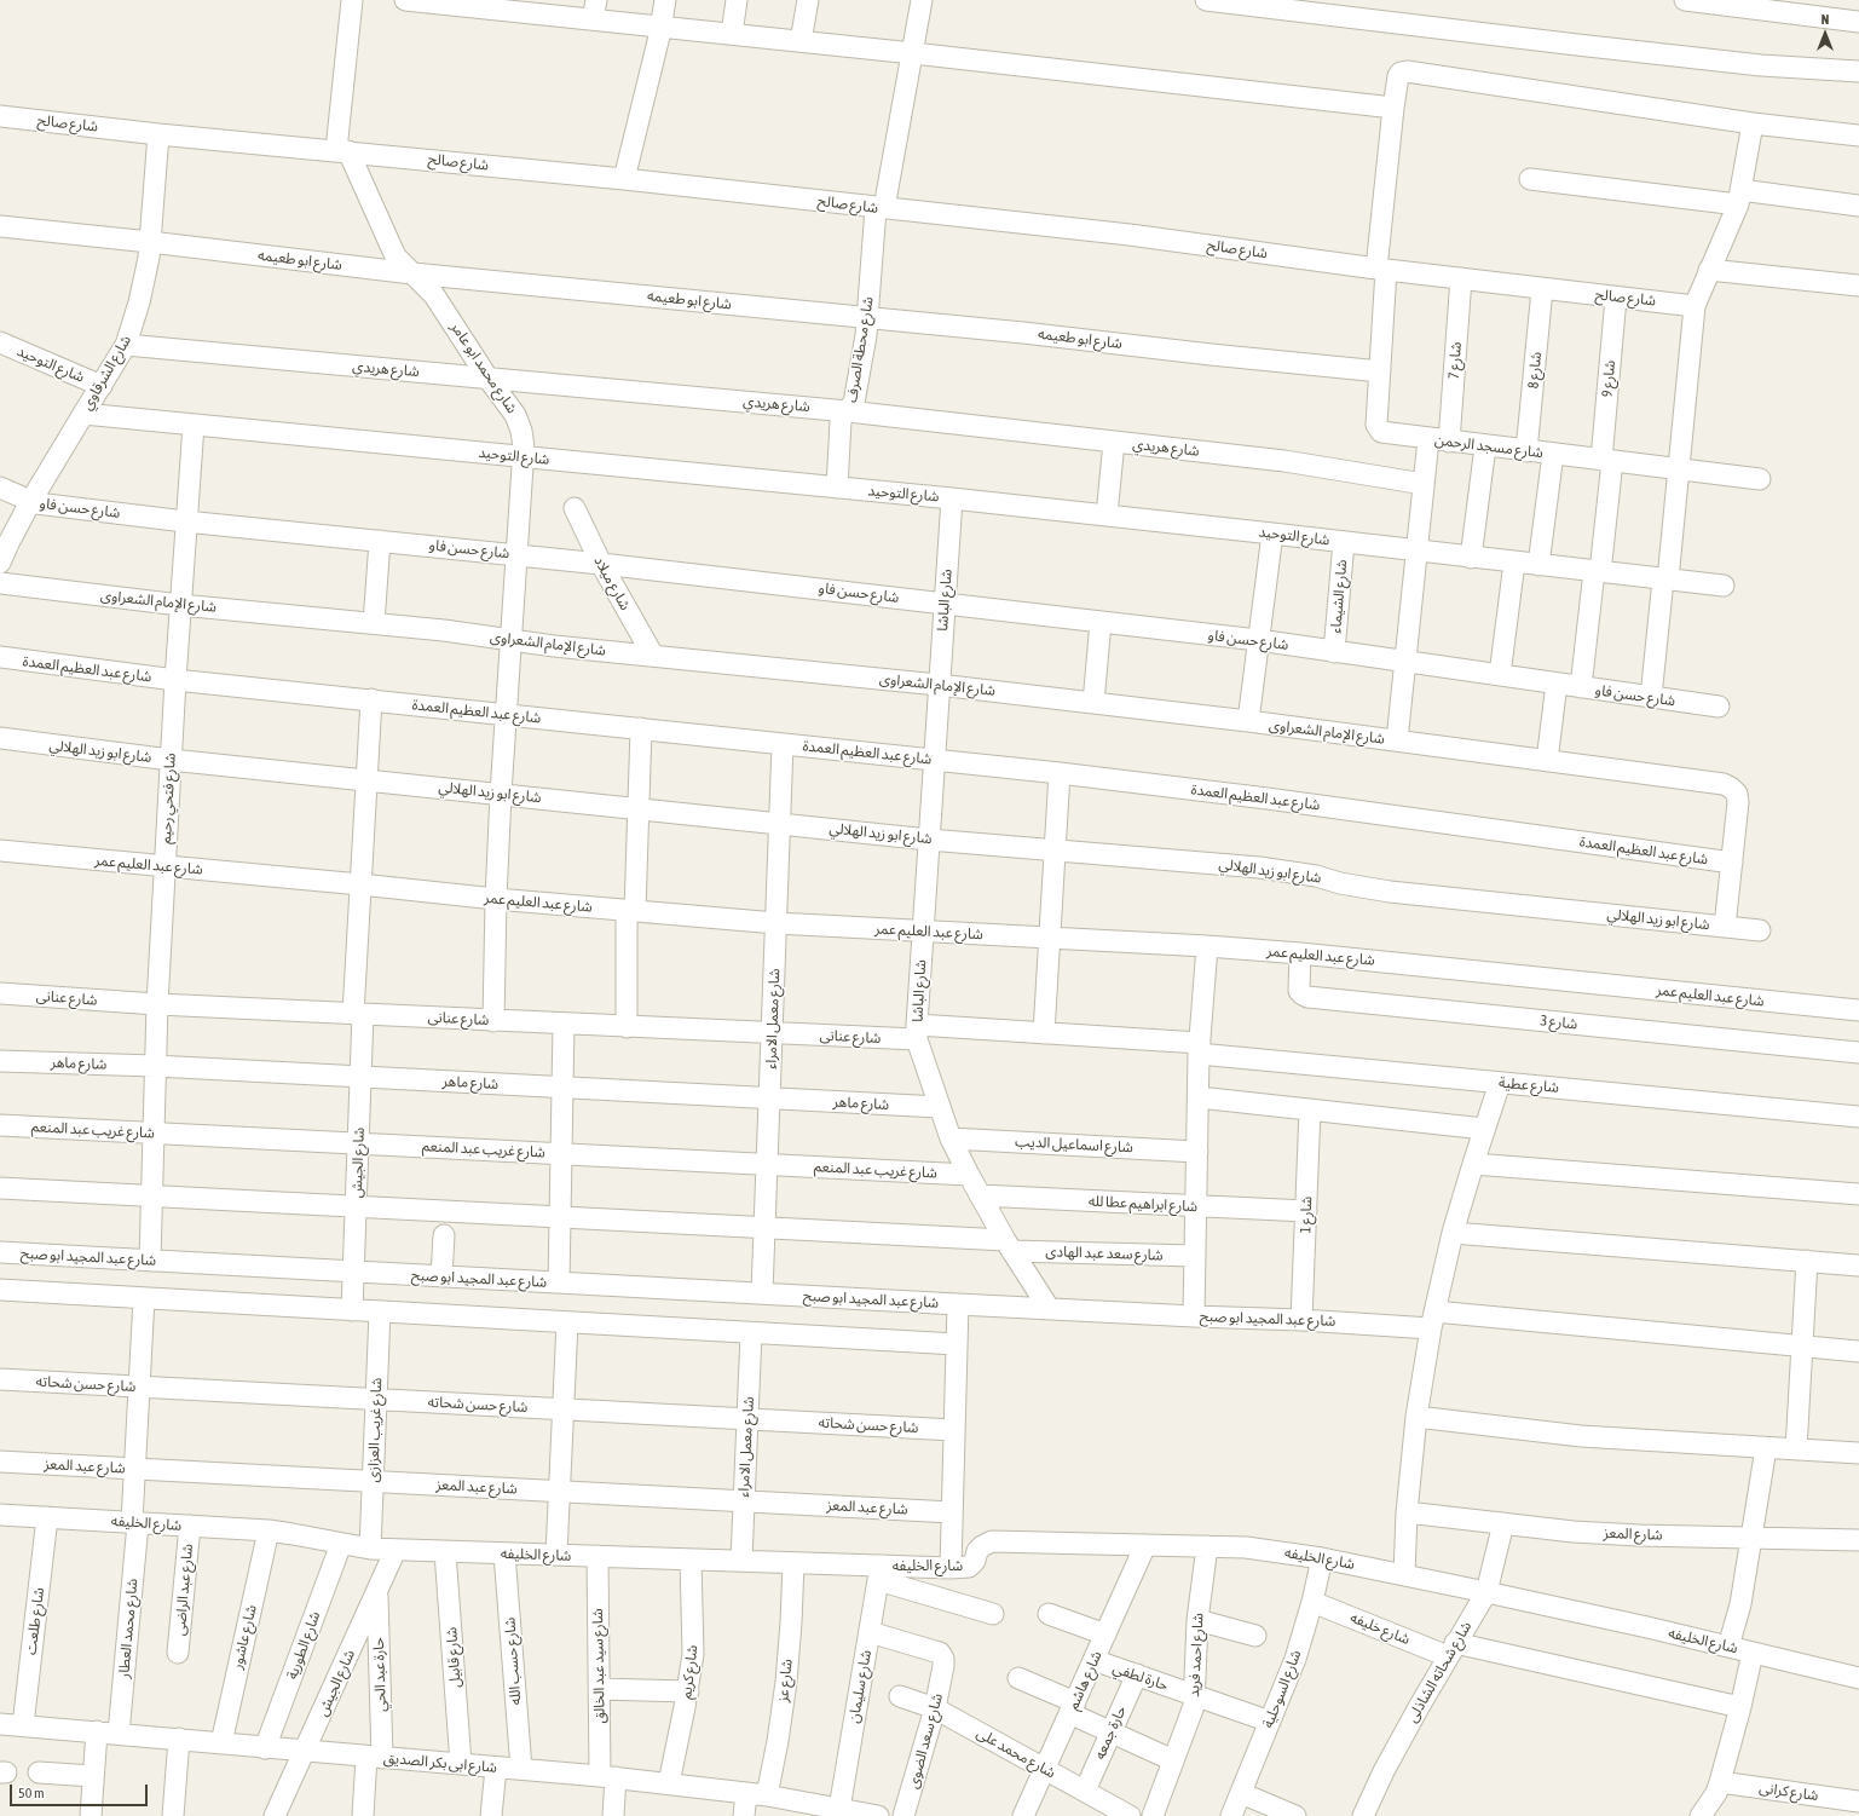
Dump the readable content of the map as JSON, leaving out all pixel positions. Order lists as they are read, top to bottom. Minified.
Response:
{"streets":{"street":["شارع صالح","شارع ابو طعيمه","شارع محطة الصرف","شارع 7","شارع التوحيد","شارع محمد ابو عامر","شارع هريدي","شارع 8","شارع الشرقاوي","شارع 9","شارع مسجد الرحمن","شارع حسن فاو","شارع ميلاد","شارع الشيماء","شارع الباشا","شارع الإمام الشعراوى","شارع عبد العظيم العمدة","شارع ابو زيد الهلالي","شارع فتحي رحيم","شارع عبد العليم عمر","شارع عنانى","شارع معمل الامراء","شارع 3","شارع ماهر","شارع عطية","شارع غريب عبد المنعم","شارع اسماعيل الديب","شارع الجيش","شارع ابراهيم عطا لله","شارع 1","شارع سعد عبد الهادى","شارع عبد المجيد ابو صبح","شارع حسن شحاته","شارع غريب العزازى","شارع عبد المعز","شارع الخليفه","شارع المعز","شارع عبد الراضى","شارع طلعت","شارع محمد العطار","شارع خليفه","شارع عاشور","شارع الطورية","شارع احمد فريد","شارع قابيل","شارع حسب الله","شارع سيد عبد الخالق","شارع كريم","شارع شحاته الشاذلى","حارة عبد الحي","حارة لطفي","شارع عز","شارع هاشم","شارع سليمان","شارع السوحلية","حارة جمعه","شارع سعد الضوى","شارع محمد على","شارع ابى بكر الصديق","شارع كرانى"]},"crossings":[["شارع صالح","شارع محطة الصرف"],["شارع صالح","شارع 7"],["شارع صالح","شارع محمد ابو عامر"],["شارع صالح","شارع 8"],["شارع صالح","شارع الشرقاوي"],["شارع صالح","شارع 9"],["شارع صالح","شارع مسجد الرحمن"],["شارع ابو طعيمه","شارع محطة الصرف"],["شارع ابو طعيمه","شارع محمد ابو عامر"],["شارع ابو طعيمه","شارع الشرقاوي"],["شارع ابو طعيمه","شارع مسجد الرحمن"],["شارع محطة الصرف","شارع التوحيد"],["شارع محطة الصرف","شارع هريدي"],["شارع 7","شارع مسجد الرحمن"],["شارع التوحيد","شارع محمد ابو عامر"],["شارع التوحيد","شارع الشرقاوي"],["شارع التوحيد","شارع 9"],["شارع التوحيد","شارع الشيماء"],["شارع التوحيد","شارع الباشا"],["شارع التوحيد","شارع فتحي رحيم"],["شارع محمد ابو عامر","شارع هريدي"],["شارع محمد ابو عامر","شارع حسن فاو"],["شارع محمد ابو عامر","شارع الإمام الشعراوى"],["شارع محمد ابو عامر","شارع عبد العظيم العمدة"],["شارع محمد ابو عامر","شارع ابو زيد الهلالي"],["شارع محمد ابو عامر","شارع عبد العليم عمر"],["شارع محمد ابو عامر","شارع عنانى"],["شارع هريدي","شارع الشرقاوي"],["شارع 8","شارع مسجد الرحمن"],["شارع الشرقاوي","شارع حسن فاو"],["شارع 9","شارع مسجد الرحمن"],["شارع 9","شارع حسن فاو"],["شارع حسن فاو","شارع ميلاد"],["شارع حسن فاو","شارع الشيماء"],["شارع حسن فاو","شارع الباشا"],["شارع حسن فاو","شارع فتحي رحيم"],["شارع ميلاد","شارع الإمام الشعراوى"],["شارع الباشا","شارع الإمام الشعراوى"],["شارع الباشا","شارع عبد العظيم العمدة"],["شارع الباشا","شارع ابو زيد الهلالي"],["شارع الباشا","شارع عبد العليم عمر"],["شارع الباشا","شارع عنانى"],["شارع الباشا","شارع ماهر"],["شارع الباشا","شارع غريب عبد المنعم"],["شارع الباشا","شارع اسماعيل الديب"],["شارع الباشا","شارع ابراهيم عطا لله"],["شارع الباشا","شارع سعد عبد الهادى"],["شارع الباشا","شارع عبد المجيد ابو صبح"],["شارع الإمام الشعراوى","شارع عبد العظيم العمدة"],["شارع الإمام الشعراوى","شارع ابو زيد الهلالي"],["شارع الإمام الشعراوى","شارع فتحي رحيم"],["شارع عبد العظيم العمدة","شارع فتحي رحيم"],["شارع عبد العظيم العمدة","شارع معمل الامراء"],["شارع عبد العظيم العمدة","شارع الجيش"],["شارع ابو زيد الهلالي","شارع فتحي رحيم"],["شارع ابو زيد الهلالي","شارع معمل الامراء"],["شارع ابو زيد الهلالي","شارع الجيش"],["شارع فتحي رحيم","شارع عبد العليم عمر"],["شارع فتحي رحيم","شارع عنانى"],["شارع فتحي رحيم","شارع ماهر"],["شارع فتحي رحيم","شارع غريب عبد المنعم"],["شارع فتحي رحيم","شارع سعد عبد الهادى"],["شارع فتحي رحيم","شارع عبد المجيد ابو صبح"],["شارع عبد العليم عمر","شارع معمل الامراء"],["شارع عبد العليم عمر","شارع 3"],["شارع عبد العليم عمر","شارع الجيش"],["شارع عنانى","شارع معمل الامراء"],["شارع عنانى","شارع عطية"],["شارع عنانى","شارع الجيش"],["شارع معمل الامراء","شارع ماهر"],["شارع معمل الامراء","شارع غريب عبد المنعم"],["شارع معمل الامراء","شارع سعد عبد الهادى"],["شارع معمل الامراء","شارع عبد المجيد ابو صبح"],["شارع معمل الامراء","شارع حسن شحاته"],["شارع معمل الامراء","شارع عبد المعز"],["شارع معمل الامراء","شارع الخليفه"],["شارع ماهر","شارع الجيش"],["شارع غريب عبد المنعم","شارع الجيش"],["شارع الجيش","شارع سعد عبد الهادى"],["شارع الجيش","شارع عبد المجيد ابو صبح"],["شارع الجيش","شارع الخليفه"],["شارع الجيش","حارة عبد الحي"],["شارع الجيش","شارع ابى بكر الصديق"],["شارع ابراهيم عطا لله","شارع 1"],["شارع 1","شارع عبد المجيد ابو صبح"],["شارع عبد المجيد ابو صبح","شارع حسن شحاته"],["شارع عبد المجيد ابو صبح","شارع عبد المعز"],["شارع عبد المجيد ابو صبح","شارع الخليفه"],["شارع حسن شحاته","شارع غريب العزازى"],["شارع حسن شحاته","شارع محمد العطار"],["شارع غريب العزازى","شارع عبد المعز"],["شارع غريب العزازى","شارع الخليفه"],["شارع عبد المعز","شارع محمد العطار"],["شارع الخليفه","شارع عبد الراضى"],["شارع الخليفه","شارع طلعت"],["شارع الخليفه","شارع محمد العطار"],["شارع الخليفه","شارع عاشور"],["شارع الخليفه","شارع الطورية"],["شارع الخليفه","شارع احمد فريد"],["شارع الخليفه","شارع قابيل"],["شارع الخليفه","شارع حسب الله"],["شارع الخليفه","شارع سيد عبد الخالق"],["شارع الخليفه","شارع كريم"],["شارع الخليفه","شارع شحاته الشاذلى"],["شارع الخليفه","شارع عز"],["شارع الخليفه","شارع هاشم"],["شارع الخليفه","شارع سليمان"],["شارع الخليفه","شارع السوحلية"],["شارع المعز","شارع شحاته الشاذلى"],["شارع طلعت","شارع ابى بكر الصديق"],["شارع محمد العطار","شارع ابى بكر الصديق"],["شارع خليفه","شارع شحاته الشاذلى"],["شارع خليفه","شارع السوحلية"],["شارع عاشور","شارع ابى بكر الصديق"],["شارع الطورية","شارع ابى بكر الصديق"],["شارع احمد فريد","حارة لطفي"],["شارع قابيل","شارع ابى بكر الصديق"],["شارع حسب الله","شارع ابى بكر الصديق"],["شارع سيد عبد الخالق","شارع ابى بكر الصديق"],["شارع كريم","شارع ابى بكر الصديق"],["حارة عبد الحي","شارع ابى بكر الصديق"],["حارة لطفي","شارع هاشم"],["حارة لطفي","شارع السوحلية"],["حارة لطفي","حارة جمعه"],["شارع عز","شارع ابى بكر الصديق"],["شارع هاشم","شارع محمد على"],["شارع سليمان","شارع سعد الضوى"],["شارع سليمان","شارع ابى بكر الصديق"],["حارة جمعه","شارع محمد على"],["شارع سعد الضوى","شارع محمد على"]],"scale_bar":"50 m","north":"top"}
